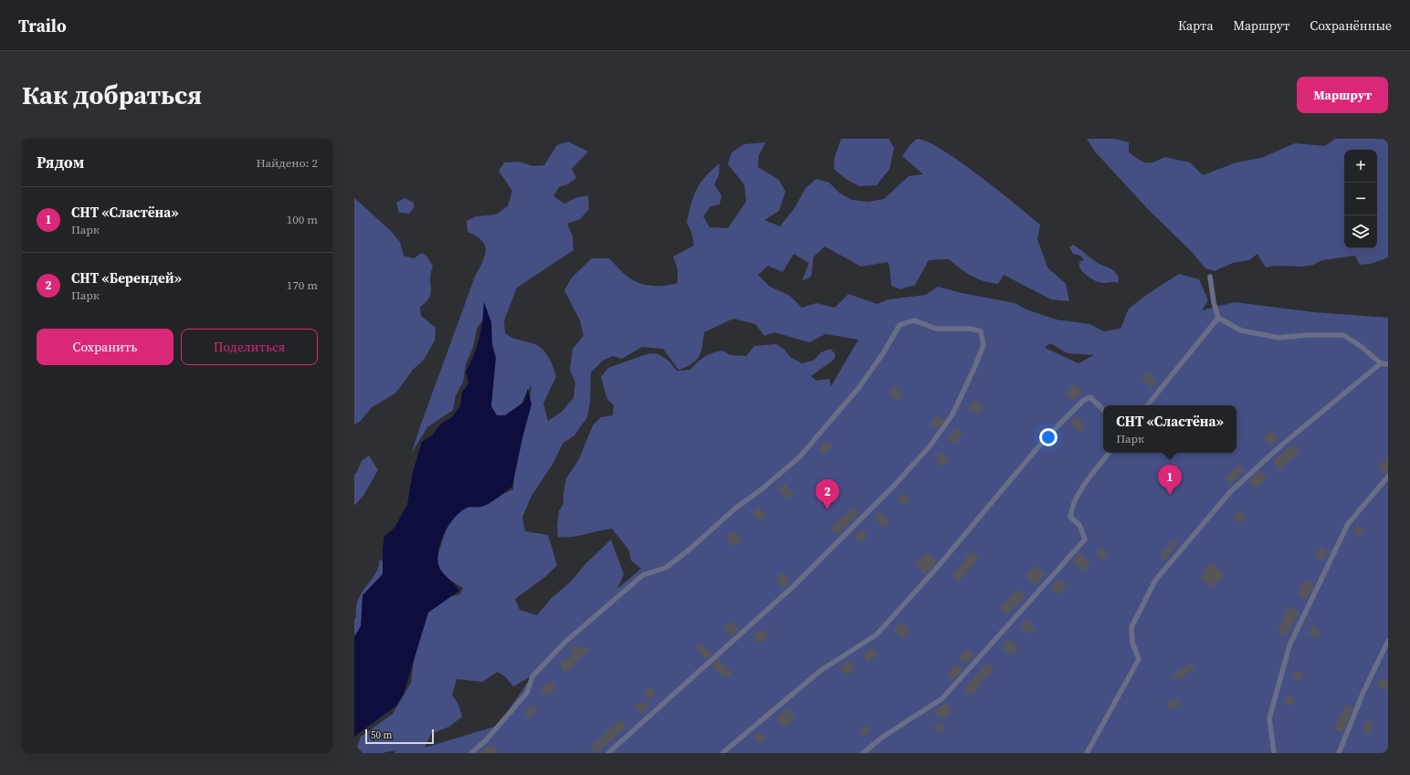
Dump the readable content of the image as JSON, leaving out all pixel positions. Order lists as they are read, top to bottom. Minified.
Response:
{"scale_bar":"50 m","page":{"header":"Trailo","nav":["Карта","Маршрут","Сохранённые"],"buttons":["Маршрут",["Сохранить","Поделиться"]],"title":"Как добраться","heading":["Рядом","Найдено: 2"],"map_buttons":["+","−"],"list":[{"mark":"1","name":"СНТ «Сластёна»","note":"Парк","value":"100 m"},{"mark":"2","name":"СНТ «Берендей»","note":"Парк","value":"170 m"}],"popup":["СНТ «Сластёна»","Парк"],"pins":["1","2"],"scale":"50 m"}}
